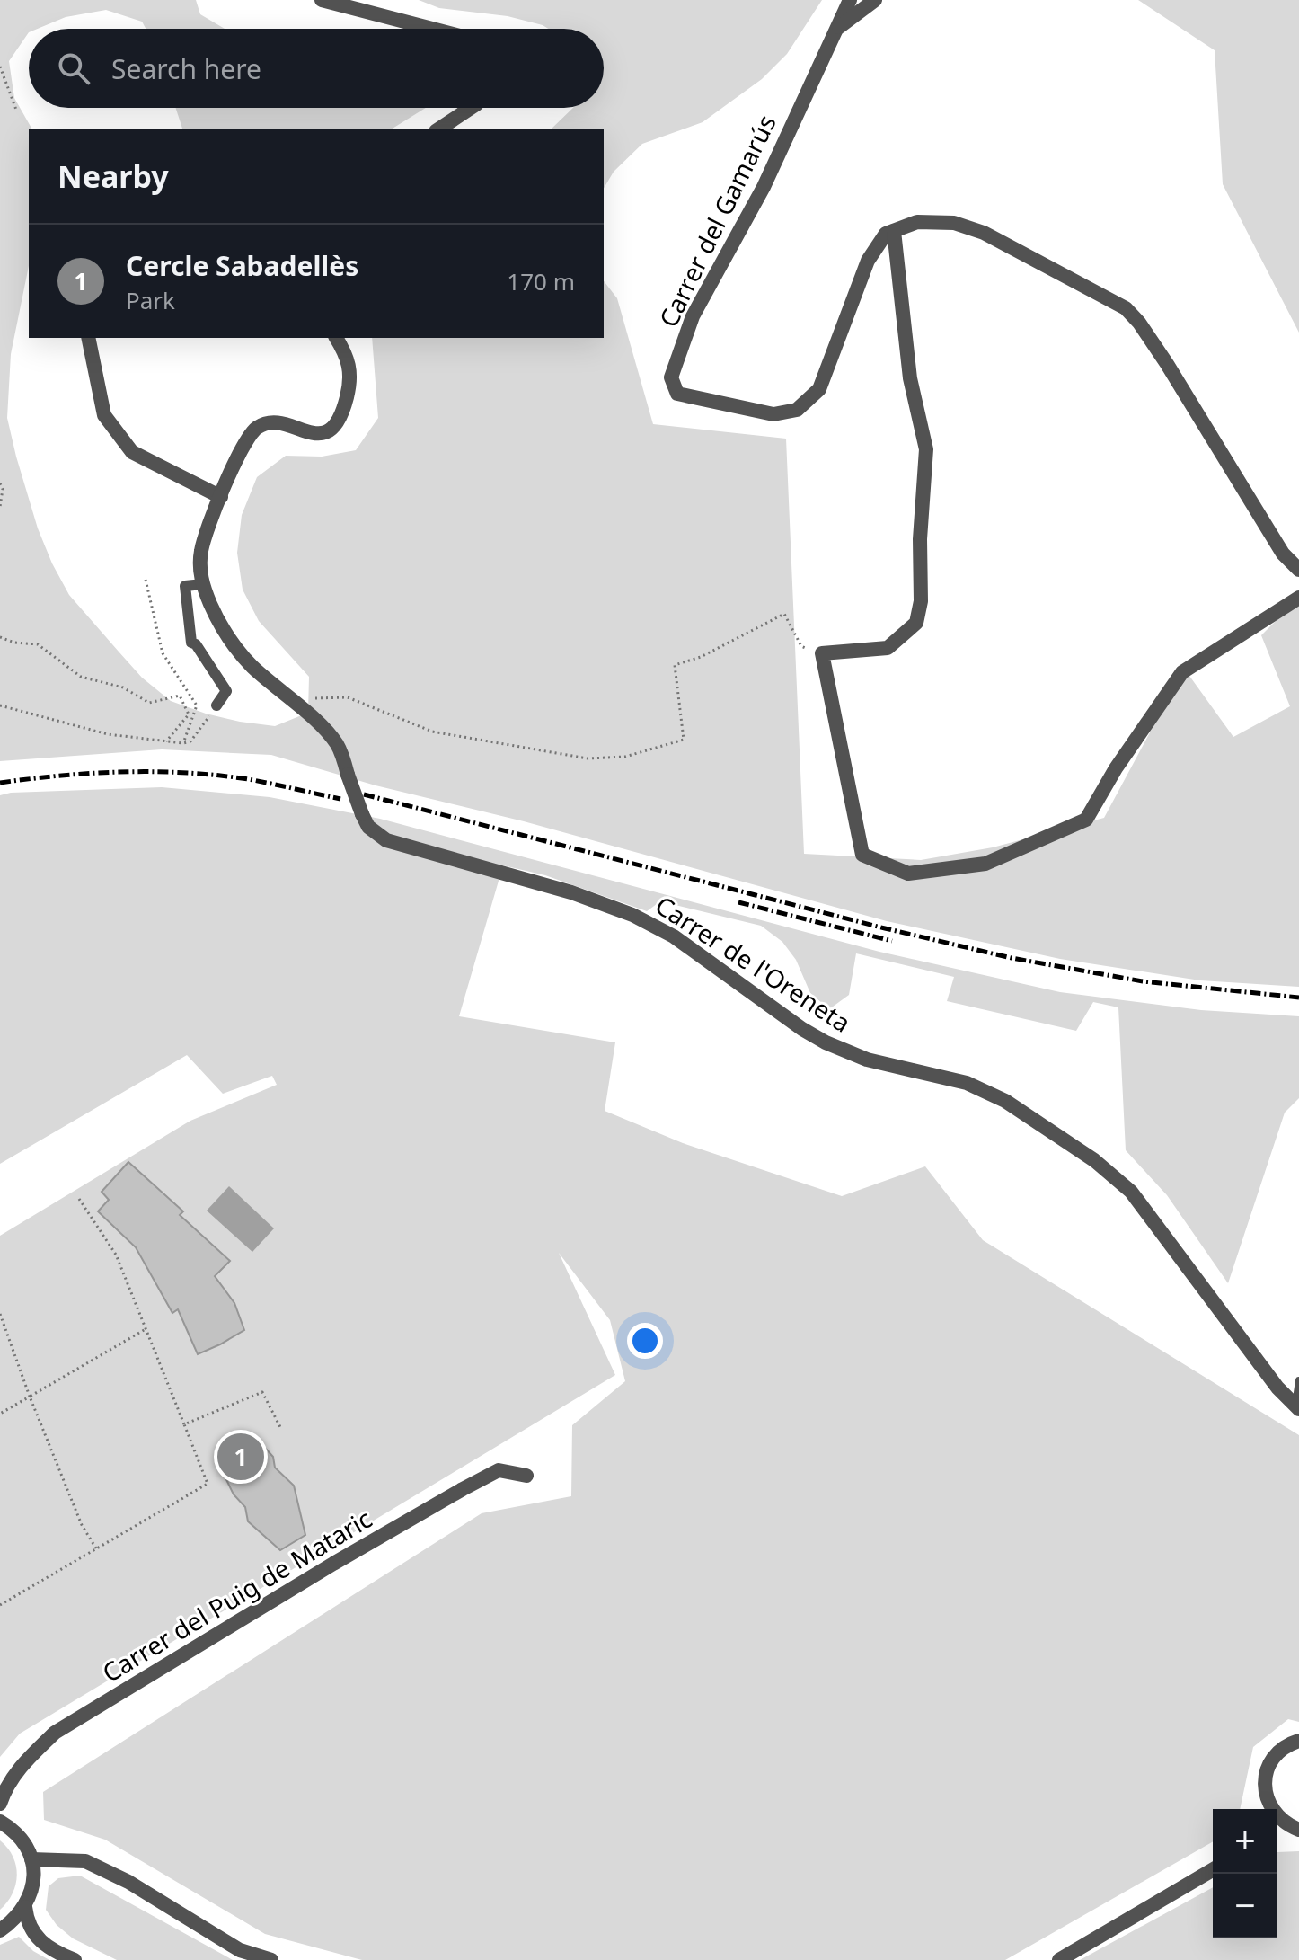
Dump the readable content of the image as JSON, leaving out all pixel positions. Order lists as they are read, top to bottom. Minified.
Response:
{"streets":{"street":["Carrer del Gamarús","Carrer de l'Oreneta","Carrer del Puig de Mataric"]},"page":{"search":"Search here","heading":"Nearby","list":[{"mark":"1","name":"Cercle Sabadellès","note":"Park","value":"170 m"}],"pins":"1","map_buttons":["+","−"]}}
